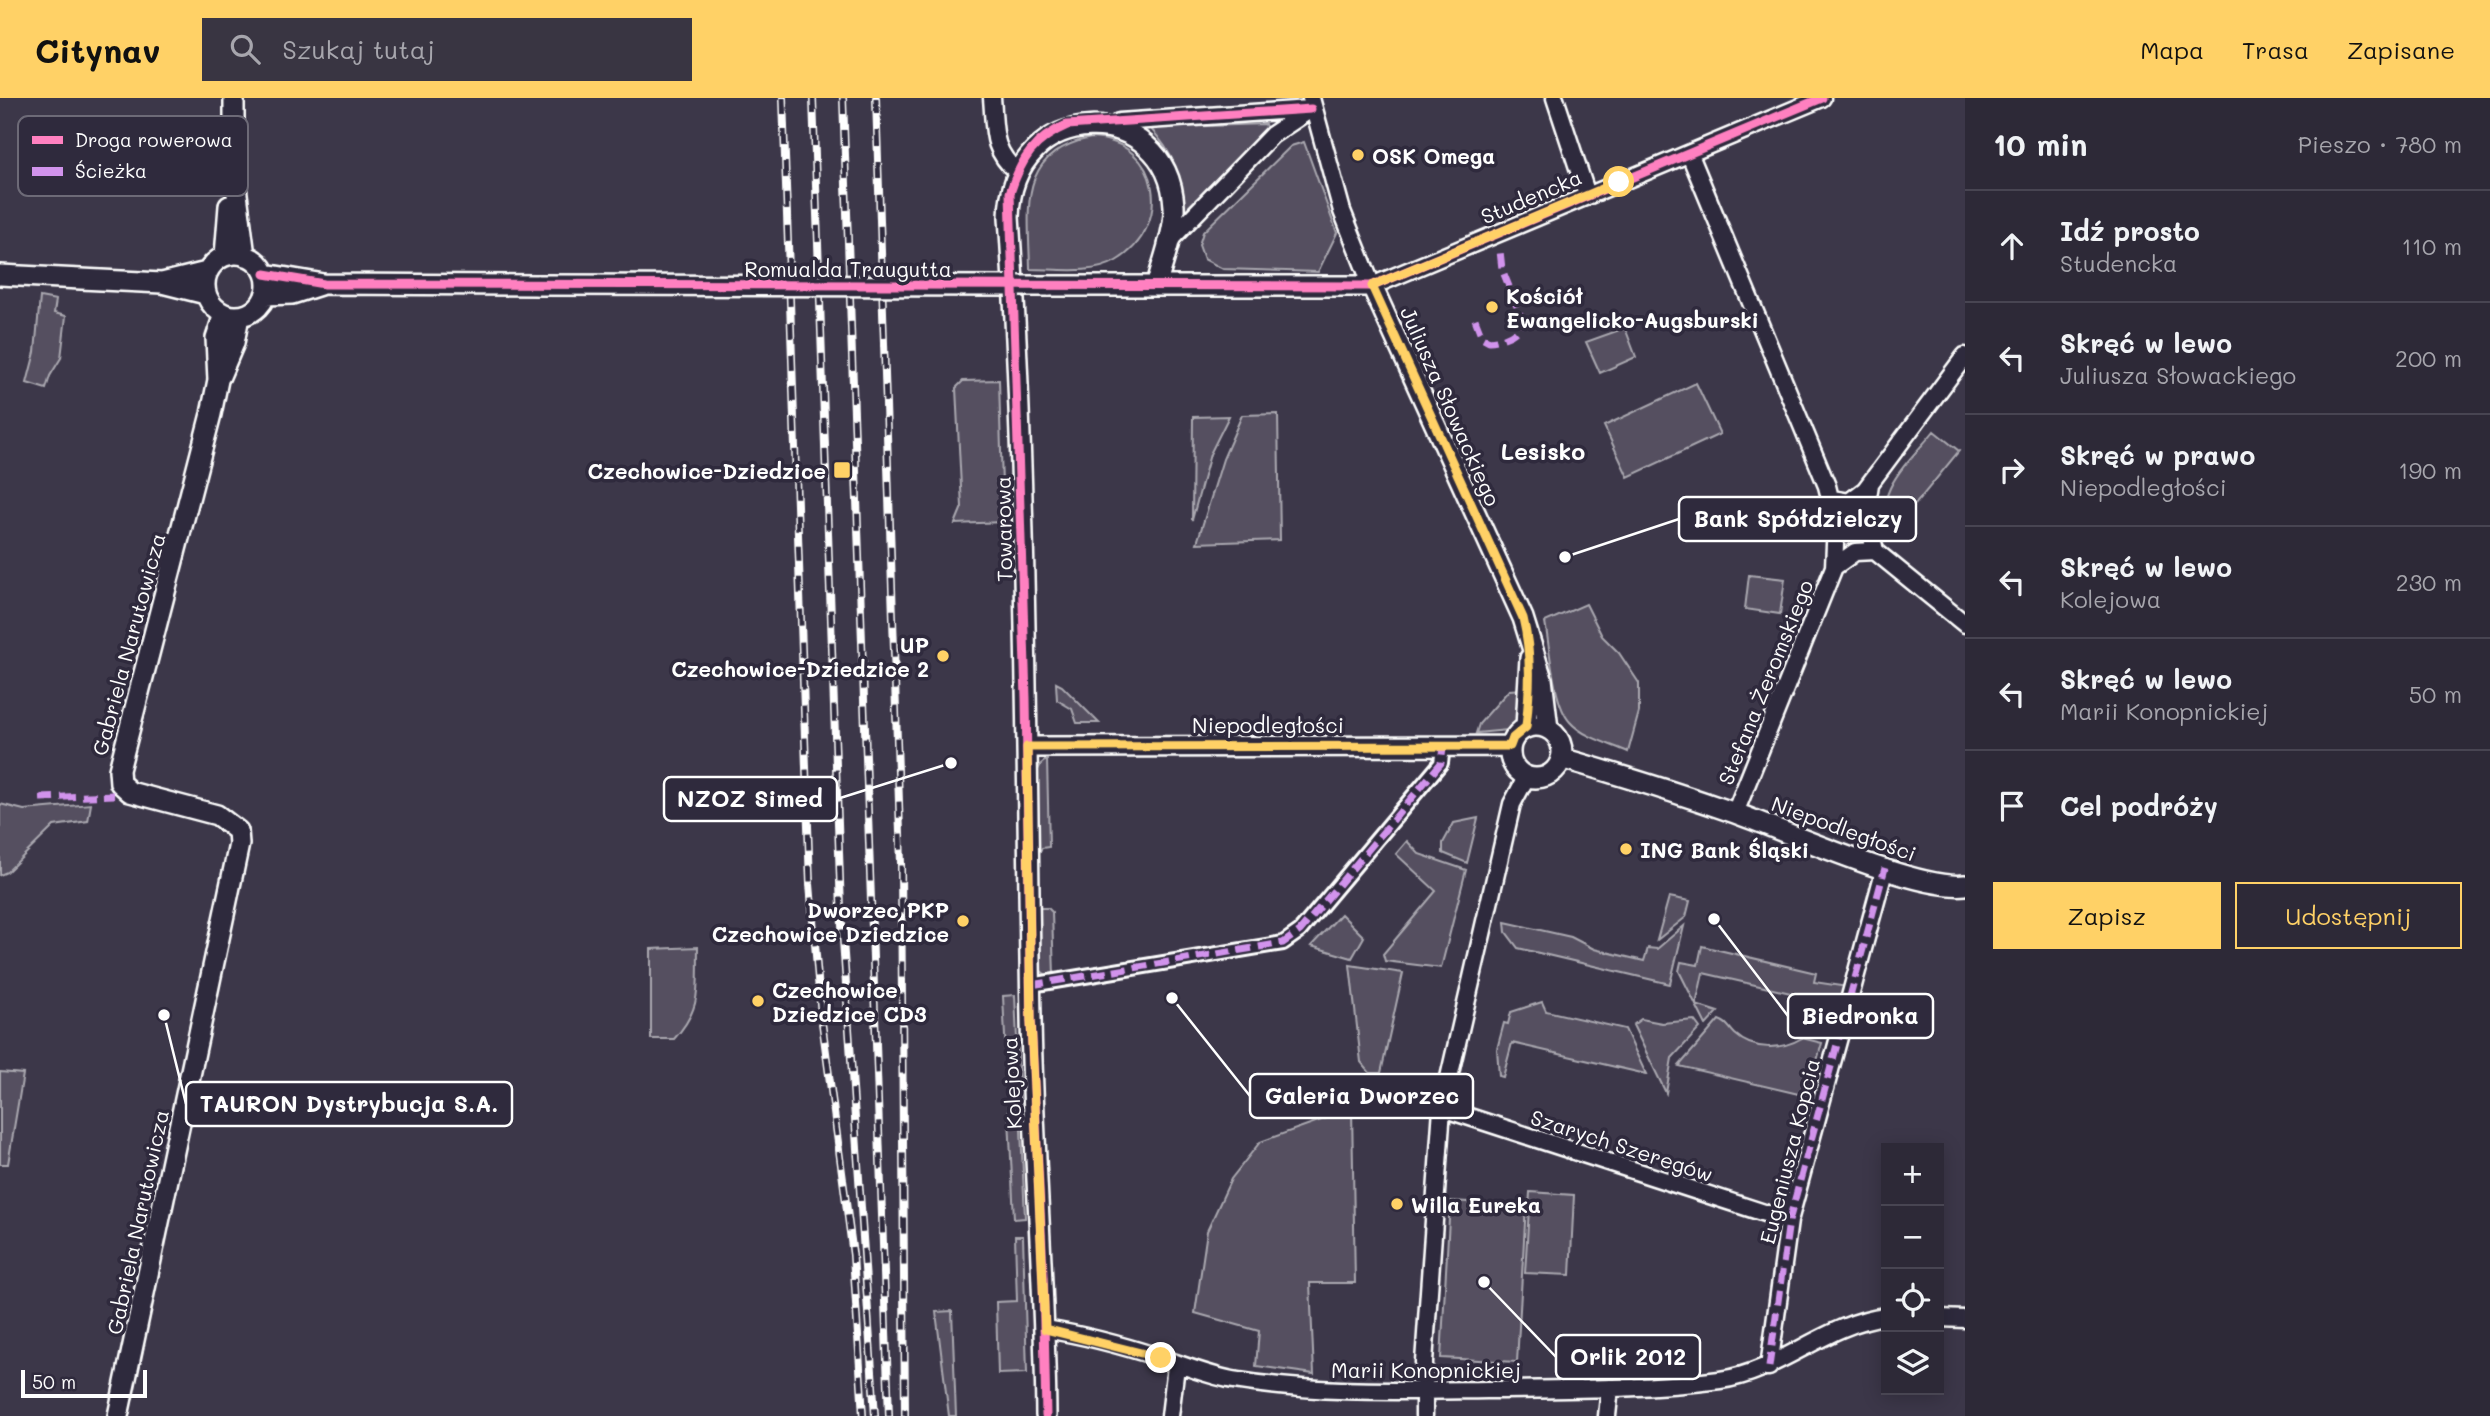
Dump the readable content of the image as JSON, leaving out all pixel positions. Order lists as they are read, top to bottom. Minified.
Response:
{"streets":{"street":["Studencka","Romualda Traugutta","Juliusza Słowackiego","Towarowa","Gabriela Narutowicza","Stefana Żeromskiego","Niepodległości","Kolejowa","Szarych Szeregów","Eugeniusza Kopcia","Marii Konopnickiej"]},"crossings":[["Studencka","Romualda Traugutta"],["Studencka","Juliusza Słowackiego"],["Studencka","Stefana Żeromskiego"],["Romualda Traugutta","Juliusza Słowackiego"],["Juliusza Słowackiego","Niepodległości"],["Towarowa","Niepodległości"],["Towarowa","Kolejowa"],["Stefana Żeromskiego","Niepodległości"],["Niepodległości","Kolejowa"],["Niepodległości","Eugeniusza Kopcia"],["Kolejowa","Marii Konopnickiej"],["Szarych Szeregów","Eugeniusza Kopcia"],["Eugeniusza Kopcia","Marii Konopnickiej"]],"districts":["Lesisko"],"places":{"other":["OSK Omega","Kościół Ewangelicko-Augsburski","Bank Spółdzielczy","UP Czechowice-Dziedzice 2","NZOZ Simed","ING Bank Śląski","Biedronka","Dworzec PKP Czechowice Dziedzice","Galeria Dworzec","Czechowice Dziedzice CD3","TAURON Dystrybucja S.A.","Willa Eureka","Orlik 2012"],"transit":["Czechowice-Dziedzice"]},"legend":["Droga rowerowa","Ścieżka"],"scale_bar":"50 m","page":{"header":"Citynav","search":"Szukaj tutaj","nav":["Mapa","Trasa","Zapisane"],"heading":["10 min","Pieszo · 780 m"],"list":[["Idź prosto","Studencka","110 m"],["Skręć w lewo","Juliusza Słowackiego","200 m"],["Skręć w prawo","Niepodległości","190 m"],["Skręć w lewo","Kolejowa","230 m"],["Skręć w lewo","Marii Konopnickiej","50 m"],"Cel podróży"],"buttons":["Zapisz","Udostępnij"],"map_buttons":["+","−"],"scale":"50 m"}}
